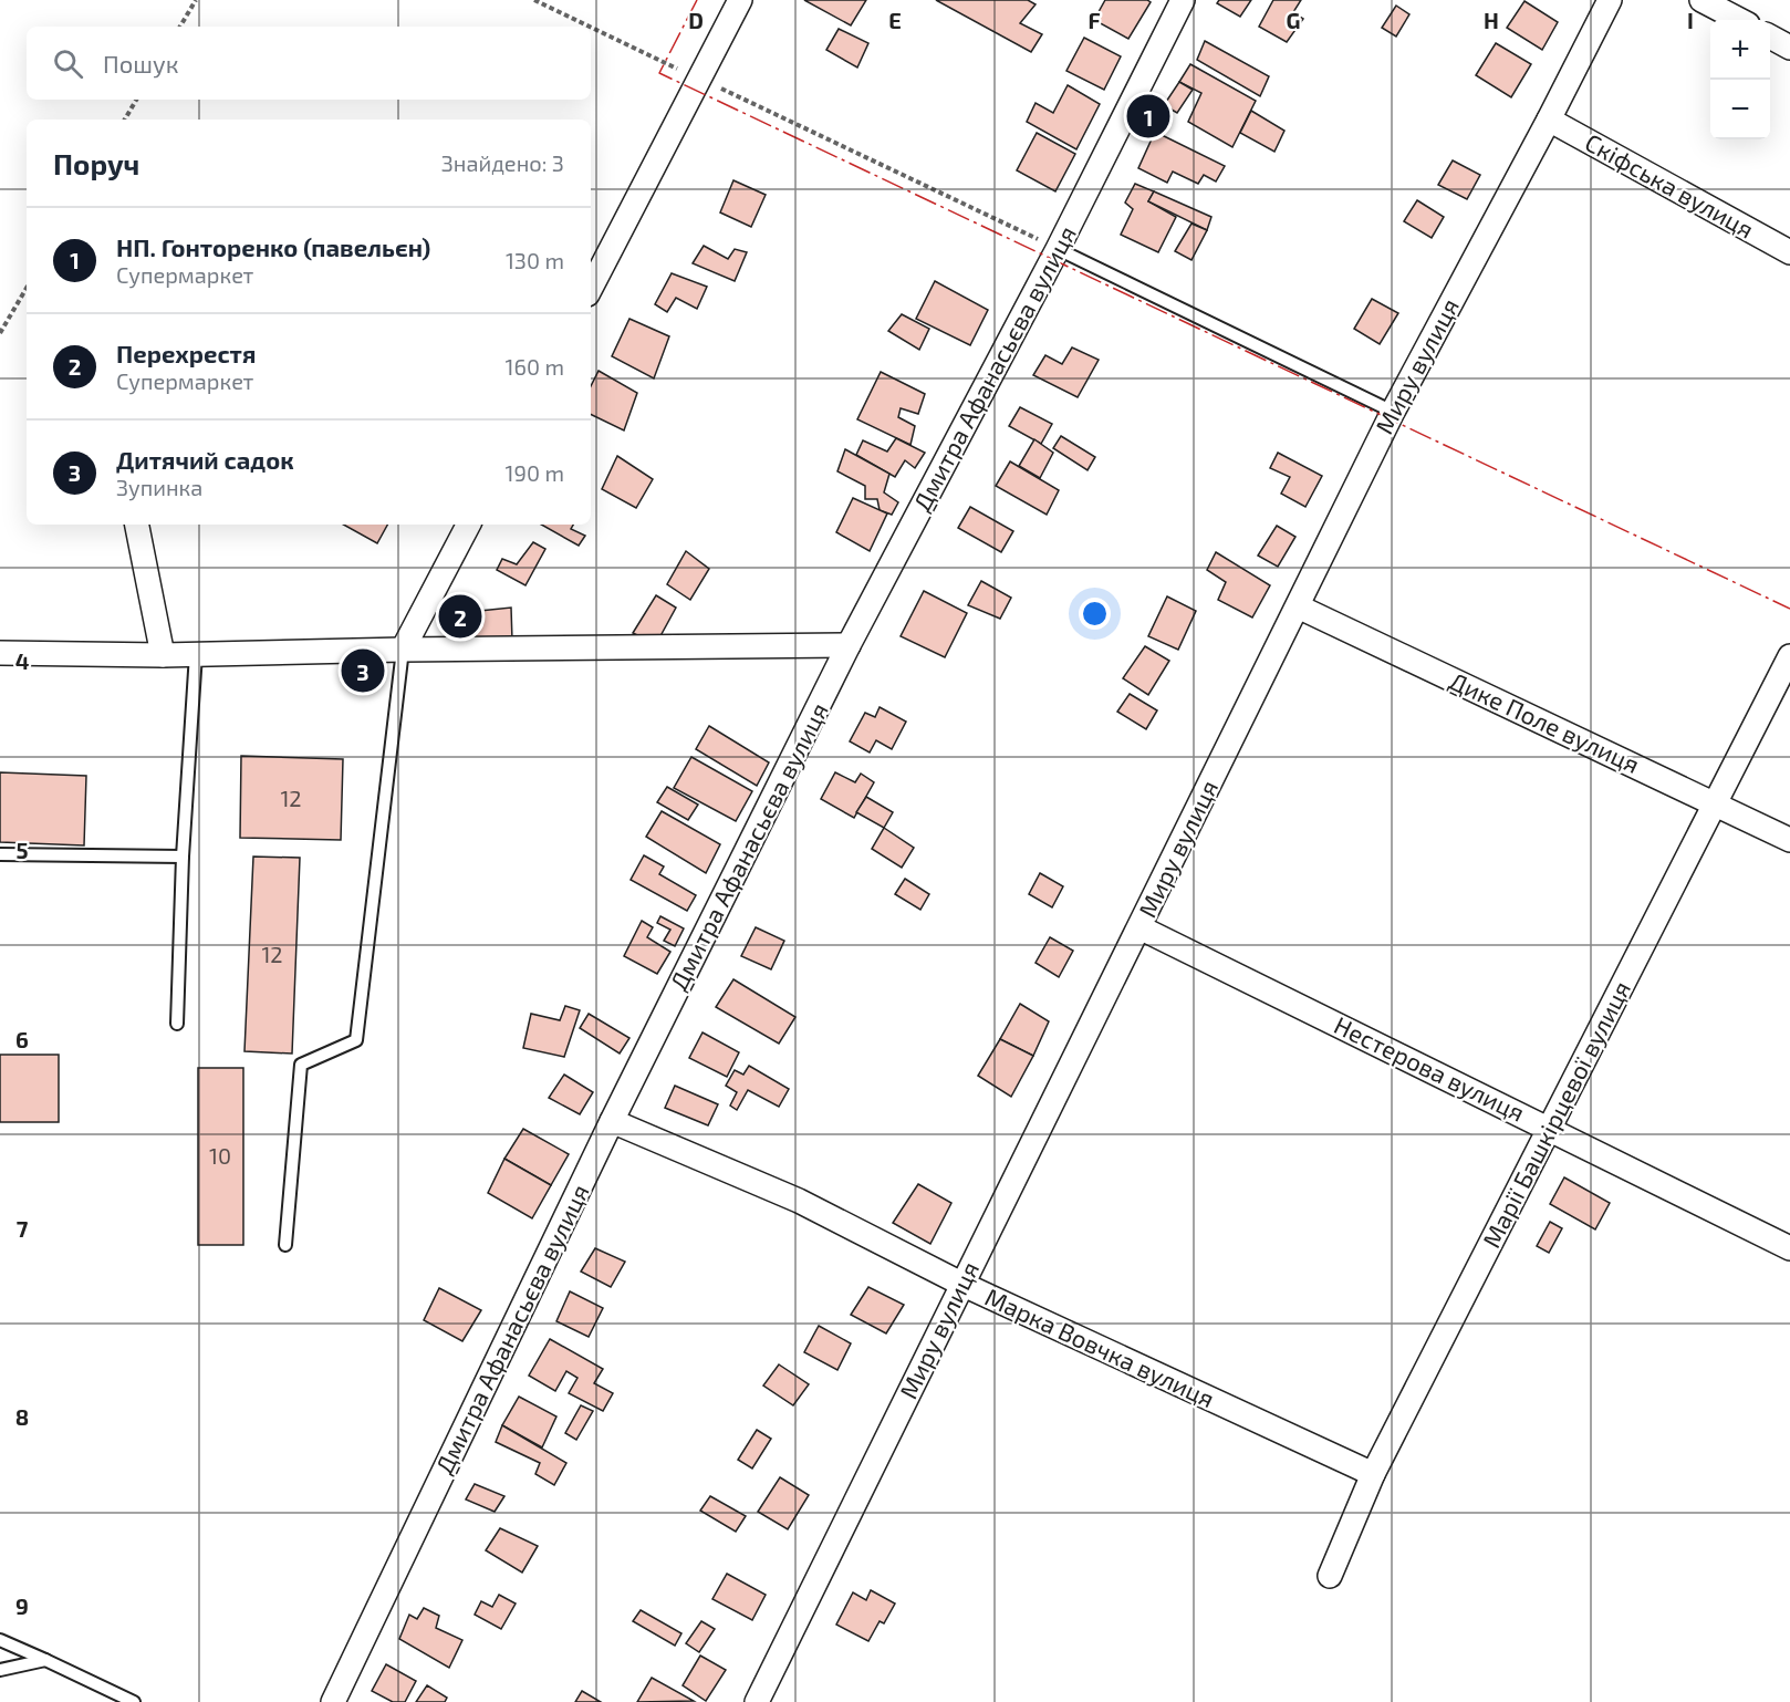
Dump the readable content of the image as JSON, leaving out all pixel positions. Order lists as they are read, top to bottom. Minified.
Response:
{"streets":{"street":["Скіфська вулиця","Миру вулиця","Дмитра Афанасьєва вулиця","Дике Поле вулиця","Нестерова вулиця","Марії Башкірцевої вулиця","Марка Вовчка вулиця"]},"crossings":[["Скіфська вулиця","Миру вулиця"],["Миру вулиця","Дике Поле вулиця"],["Миру вулиця","Нестерова вулиця"],["Миру вулиця","Марка Вовчка вулиця"],["Дмитра Афанасьєва вулиця","Марка Вовчка вулиця"],["Дике Поле вулиця","Марії Башкірцевої вулиця"],["Нестерова вулиця","Марії Башкірцевої вулиця"],["Марії Башкірцевої вулиця","Марка Вовчка вулиця"]],"house_numbers":["12","12","10"],"page":{"map_buttons":["+","−"],"search":"Пошук","pins":["1","2","3"],"heading":["Поруч","Знайдено: 3"],"list":[{"mark":"1","name":"НП. Гонторенко (павельєн)","note":"Супермаркет","value":"130 m"},{"mark":"2","name":"Перехрестя","note":"Супермаркет","value":"160 m"},{"mark":"3","name":"Дитячий садок","note":"Зупинка","value":"190 m"}]},"grid":{"columns":["D","E","F","G","H","I"],"rows":["4","5","6","7","8","9"]}}
